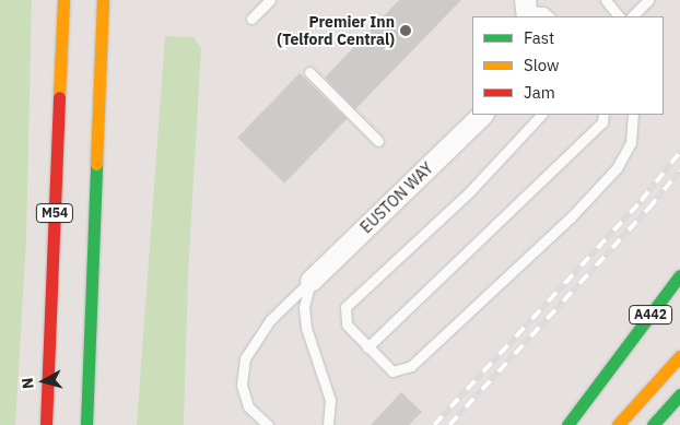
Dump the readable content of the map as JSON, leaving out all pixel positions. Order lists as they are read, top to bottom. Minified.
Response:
{"streets":{"highway":["M54","A442"],"street":["EUSTON WAY"]},"places":["Premier Inn (Telford Central)"],"legend":["Fast","Slow","Jam"],"north":"left"}
